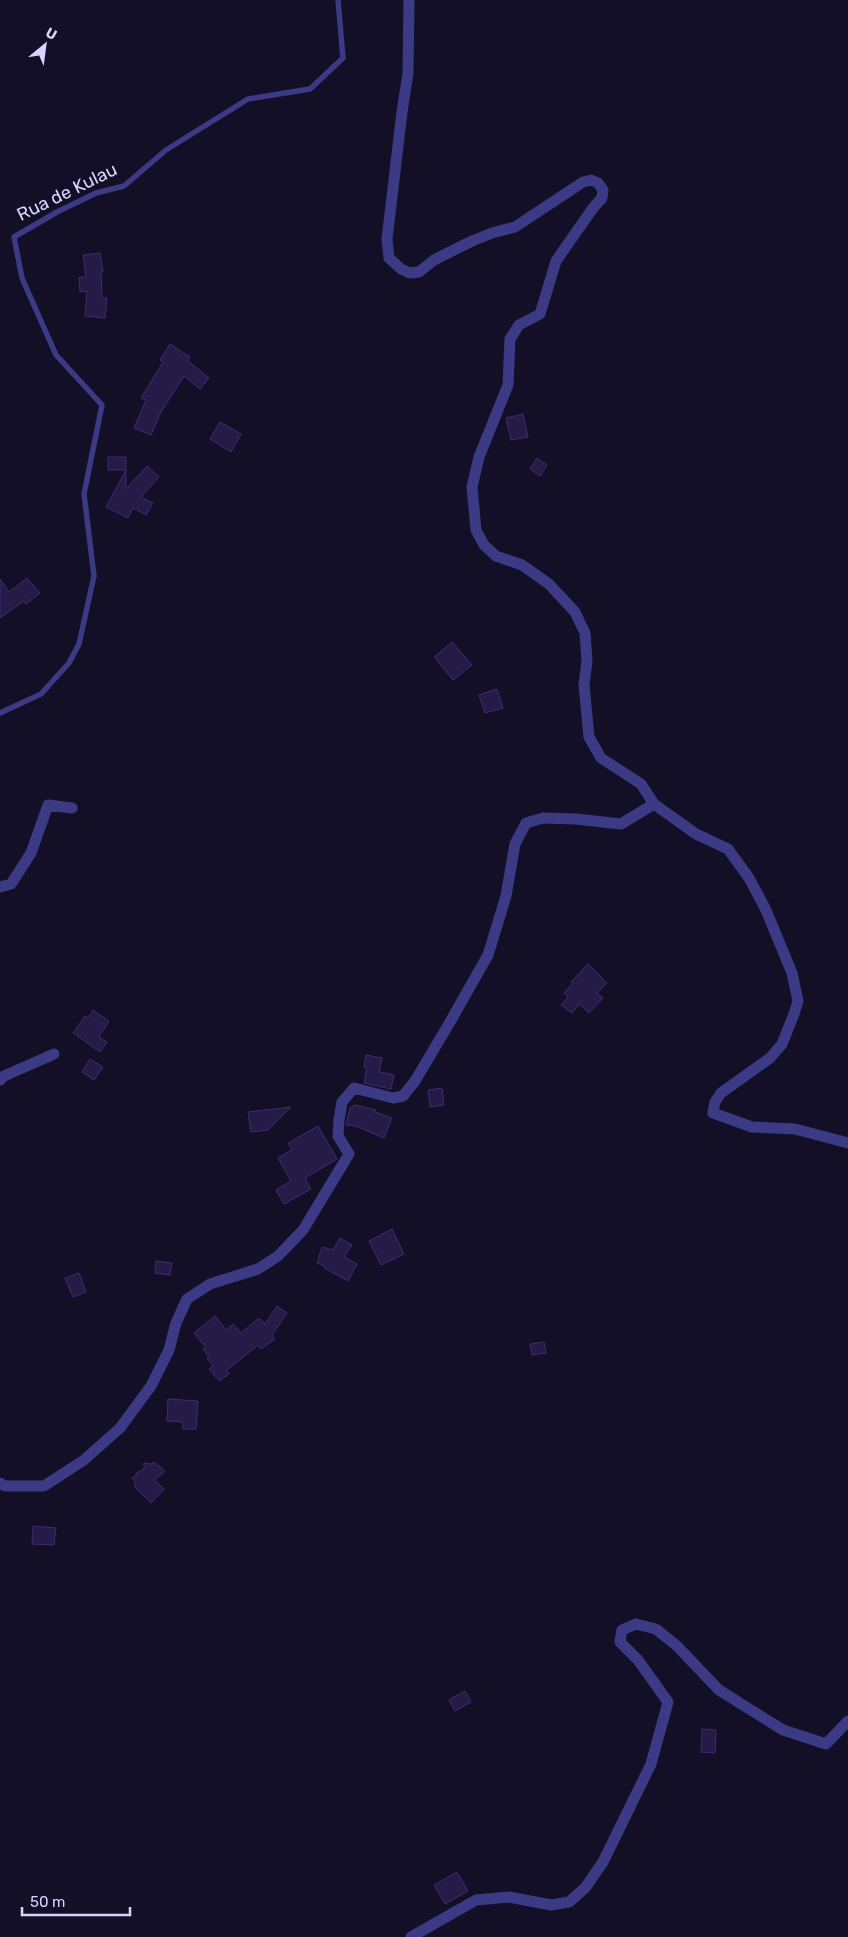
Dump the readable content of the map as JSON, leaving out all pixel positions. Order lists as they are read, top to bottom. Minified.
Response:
{"streets":{"lane":["Rua de Kulau"]},"scale_bar":"50 m","north":"top right"}
